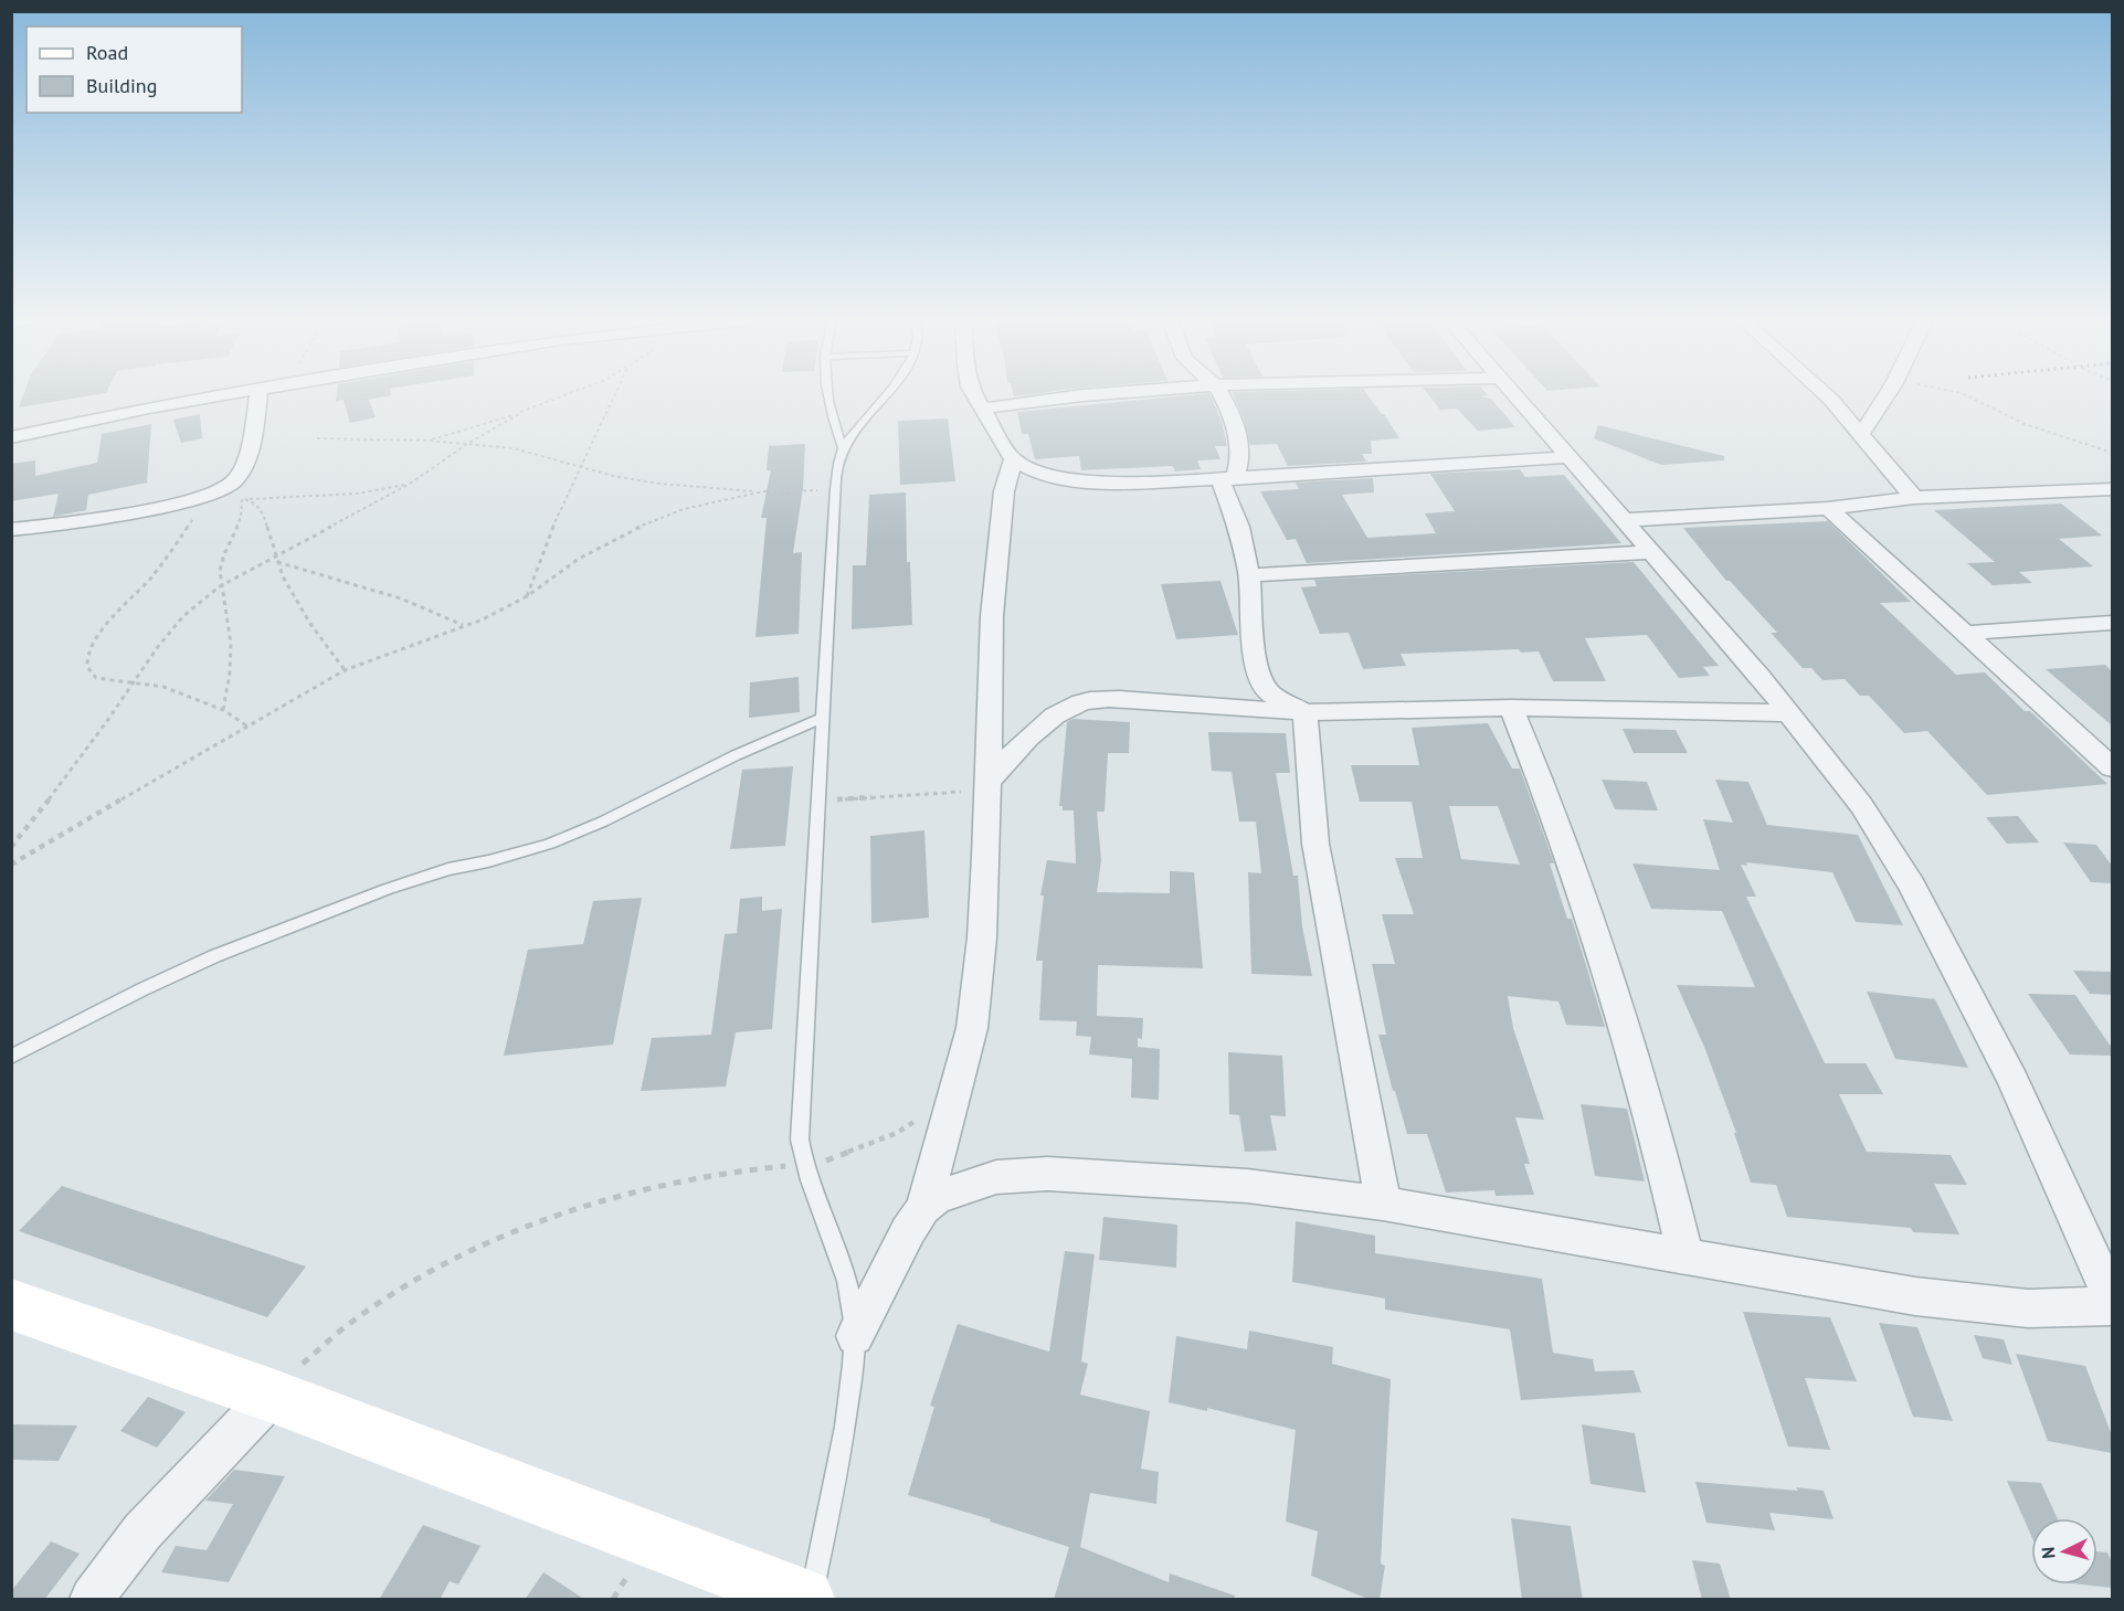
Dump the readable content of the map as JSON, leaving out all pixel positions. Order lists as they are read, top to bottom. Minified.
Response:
{"legend":["Road","Building"],"north":"left"}
